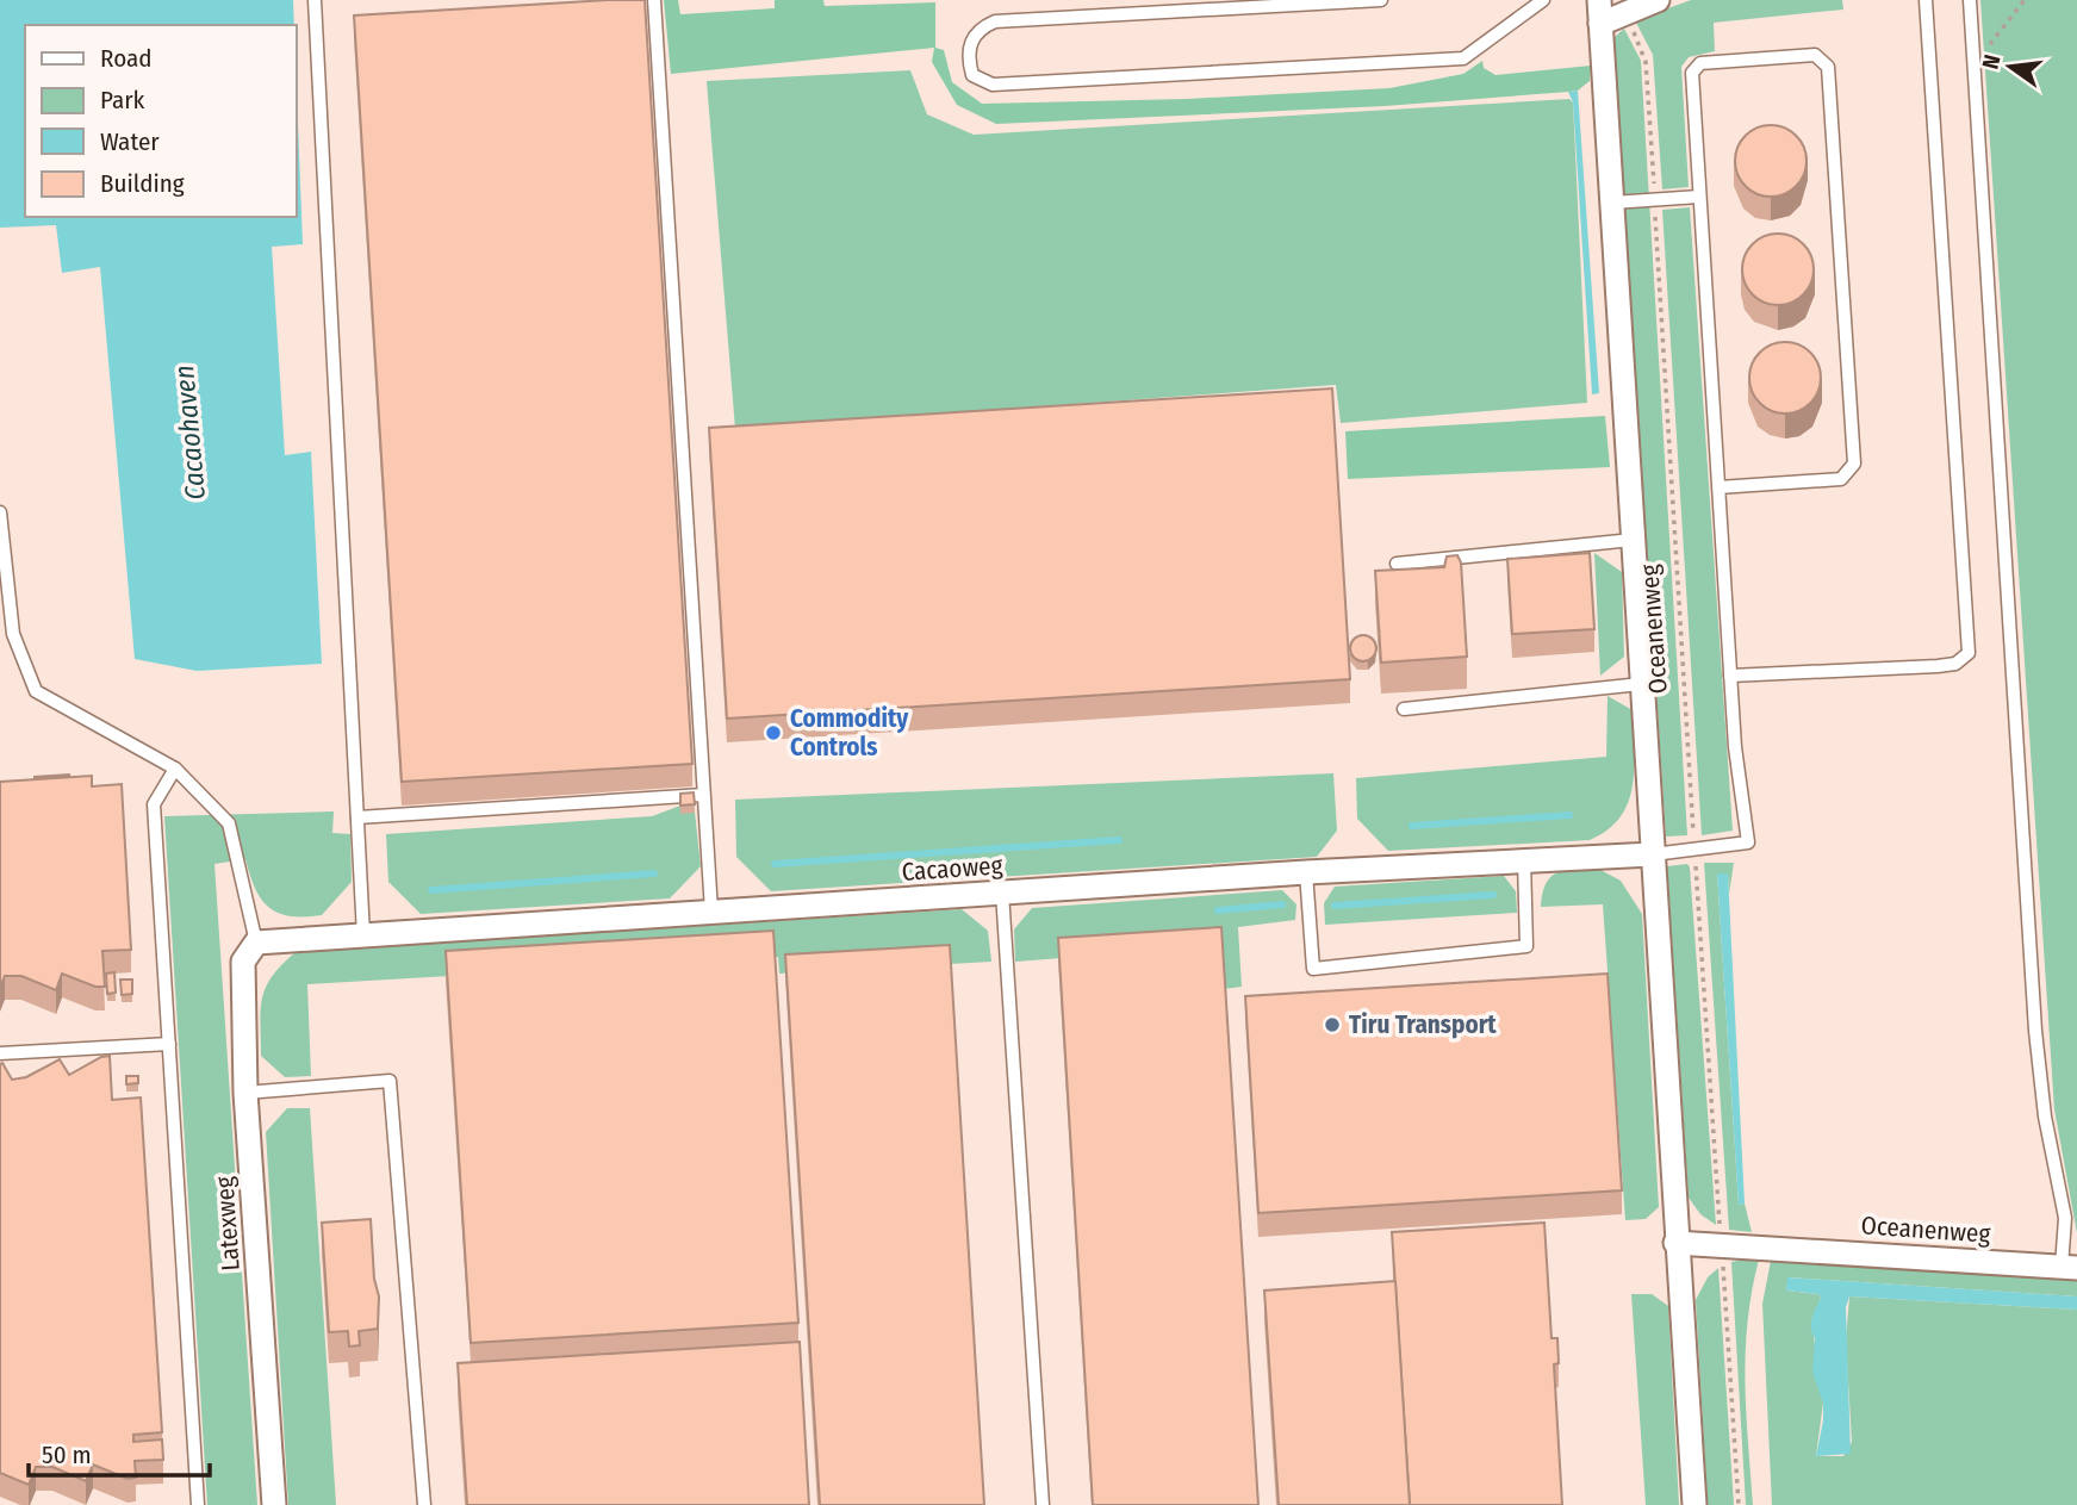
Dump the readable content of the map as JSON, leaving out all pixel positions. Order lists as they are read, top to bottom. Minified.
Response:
{"streets":{"street":["Oceanenweg","Cacaoweg","Latexweg"]},"crossings":[["Oceanenweg","Cacaoweg"],["Cacaoweg","Latexweg"]],"water":["Cacaohaven"],"places":["Commodity Controls","Tiru Transport"],"legend":["Road","Park","Water","Building"],"scale_bar":"50 m","north":"left"}
